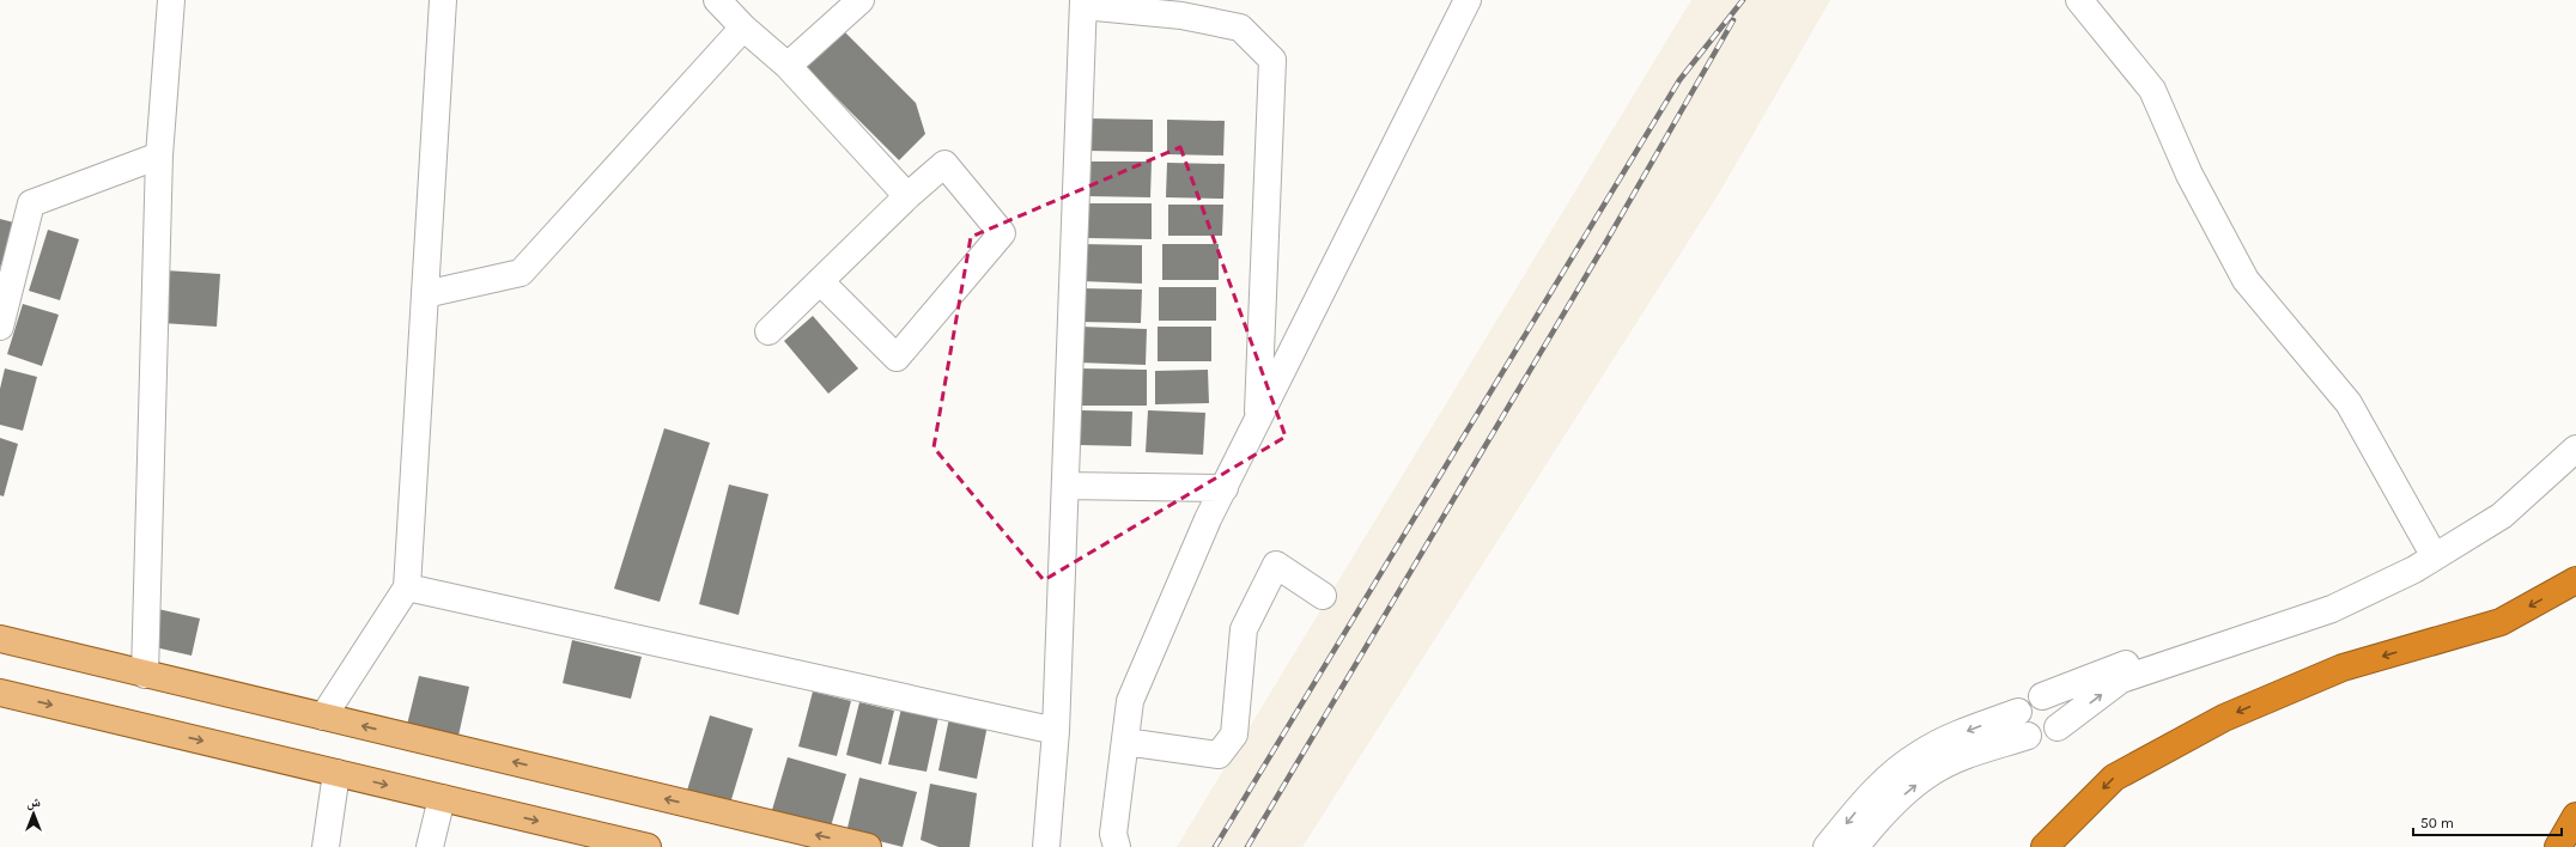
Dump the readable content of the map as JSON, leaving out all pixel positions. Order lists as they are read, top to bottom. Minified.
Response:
{"scale_bar":"50 m","north":"top"}
